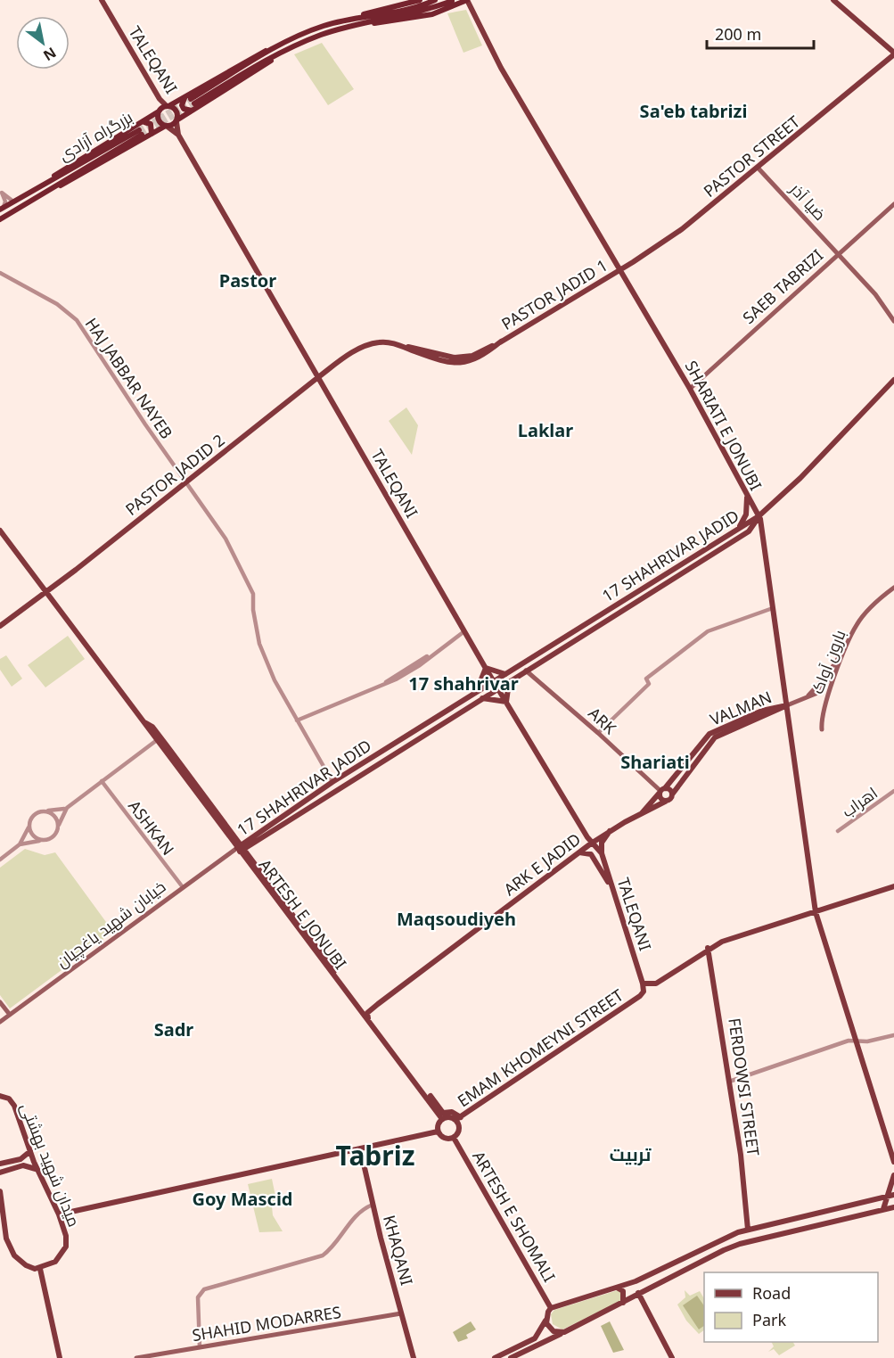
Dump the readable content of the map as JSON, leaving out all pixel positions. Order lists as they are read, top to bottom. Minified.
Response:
{"streets":{"highway":["بزرگراه آزادی"],"main road":["TALEQANI","PASTOR STREET","ضیا آذر","SAEB TABRIZI","PASTOR JADID 1","SHARIATI E JONUBI","PASTOR JADID 2","17 SHAHRIVAR JADID","بارون آواک","VALMAN","ARK","ARK E JADID","ARTESH E JONUBI","خیابان شهید یاغچیان","EMAM KHOMEYNI STREET","FERDOWSI STREET","میدان شهید بهشتی","ARTESH E SHOMALI","KHAQANI","SHAHID MODARRES"],"street":["HAJ JABBAR NAYEB","اهراب","ASHKAN"]},"crossings":[["TALEQANI","بزرگراه آزادی"],["TALEQANI","PASTOR JADID 1"],["TALEQANI","PASTOR JADID 2"],["TALEQANI","17 SHAHRIVAR JADID"],["TALEQANI","ARK E JADID"],["TALEQANI","EMAM KHOMEYNI STREET"],["PASTOR STREET","ضیا آذر"],["PASTOR STREET","PASTOR JADID 1"],["PASTOR STREET","SHARIATI E JONUBI"],["ضیا آذر","SAEB TABRIZI"],["SAEB TABRIZI","SHARIATI E JONUBI"],["PASTOR JADID 1","SHARIATI E JONUBI"],["PASTOR JADID 1","PASTOR JADID 2"],["HAJ JABBAR NAYEB","PASTOR JADID 2"],["HAJ JABBAR NAYEB","17 SHAHRIVAR JADID"],["SHARIATI E JONUBI","17 SHAHRIVAR JADID"],["SHARIATI E JONUBI","EMAM KHOMEYNI STREET"],["PASTOR JADID 2","ARTESH E JONUBI"],["17 SHAHRIVAR JADID","ARK"],["17 SHAHRIVAR JADID","ARTESH E JONUBI"],["17 SHAHRIVAR JADID","خیابان شهید یاغچیان"],["VALMAN","ARK"],["VALMAN","ARK E JADID"],["ASHKAN","خیابان شهید یاغچیان"],["ARK E JADID","ARTESH E JONUBI"],["ARTESH E JONUBI","خیابان شهید یاغچیان"],["ARTESH E JONUBI","EMAM KHOMEYNI STREET"],["ARTESH E JONUBI","ARTESH E SHOMALI"],["EMAM KHOMEYNI STREET","FERDOWSI STREET"],["EMAM KHOMEYNI STREET","ARTESH E SHOMALI"],["KHAQANI","SHAHID MODARRES"]],"districts":["Sa'eb tabrizi","Pastor","Laklar","17 shahrivar","Shariati","Maqsoudiyeh","Sadr","تربیت","Tabriz","Goy Mascid"],"legend":["Road","Park"],"scale_bar":"200 m","north":"bottom right"}
